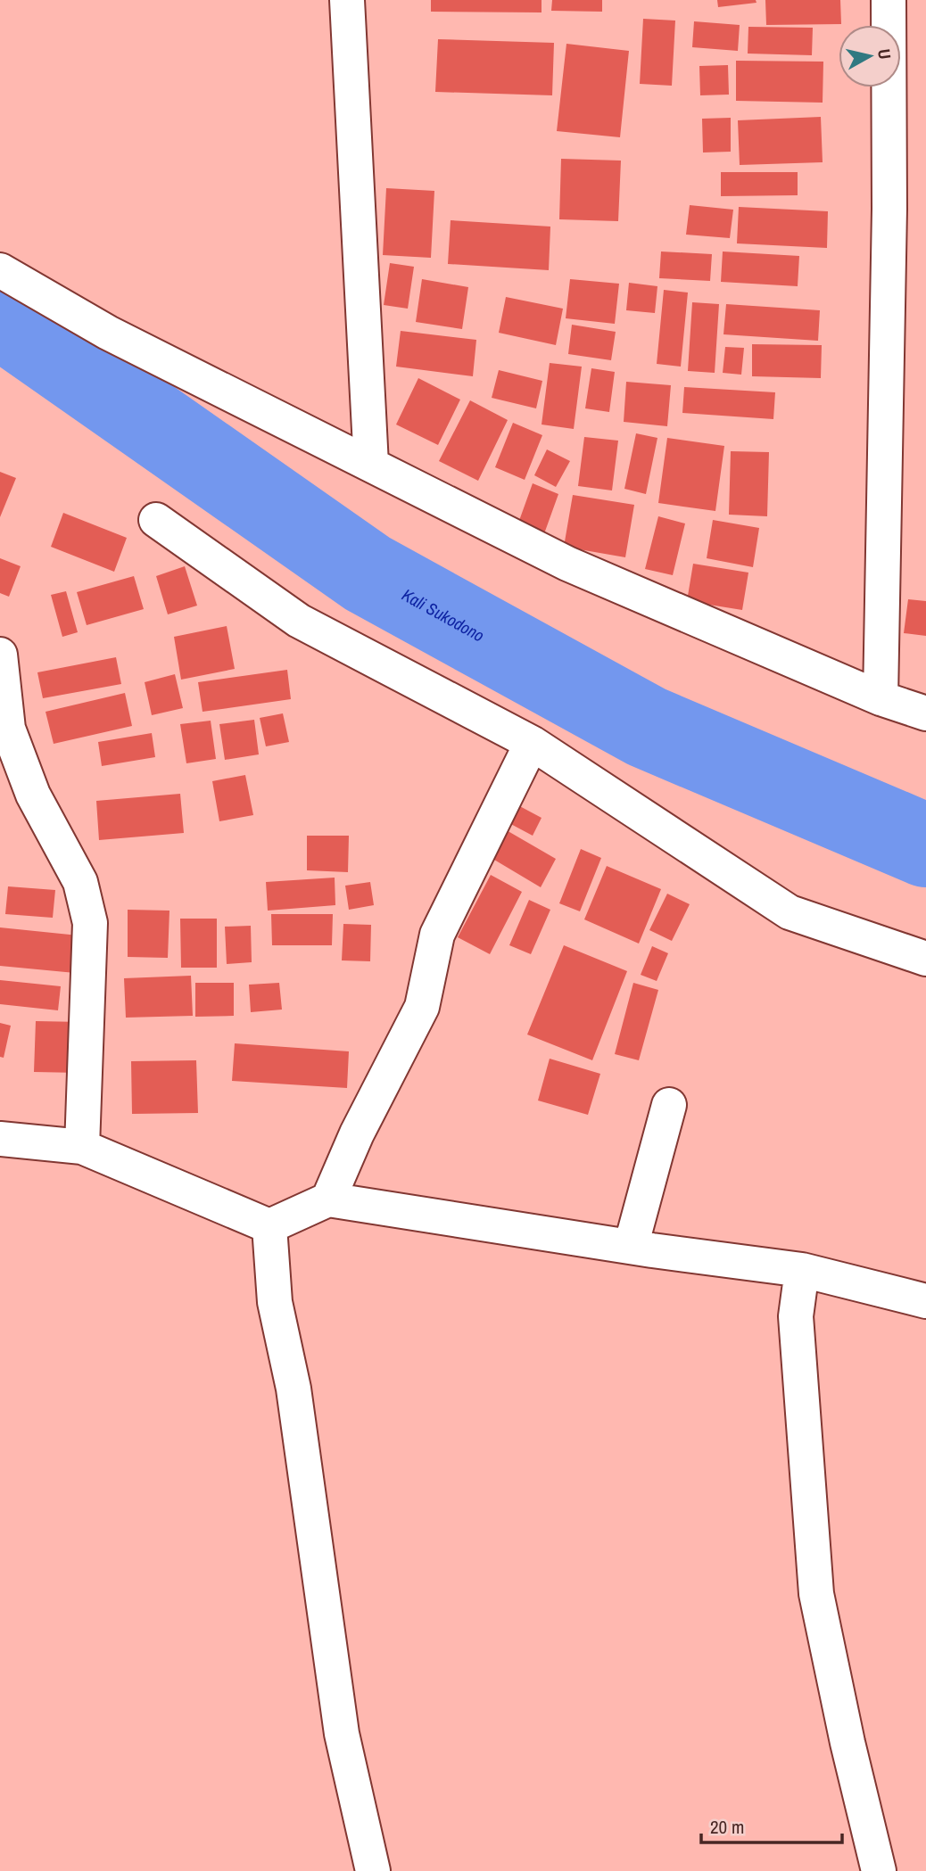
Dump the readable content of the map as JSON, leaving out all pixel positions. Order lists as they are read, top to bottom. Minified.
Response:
{"water":["Kali Sukodono"],"scale_bar":"20 m","north":"right"}
